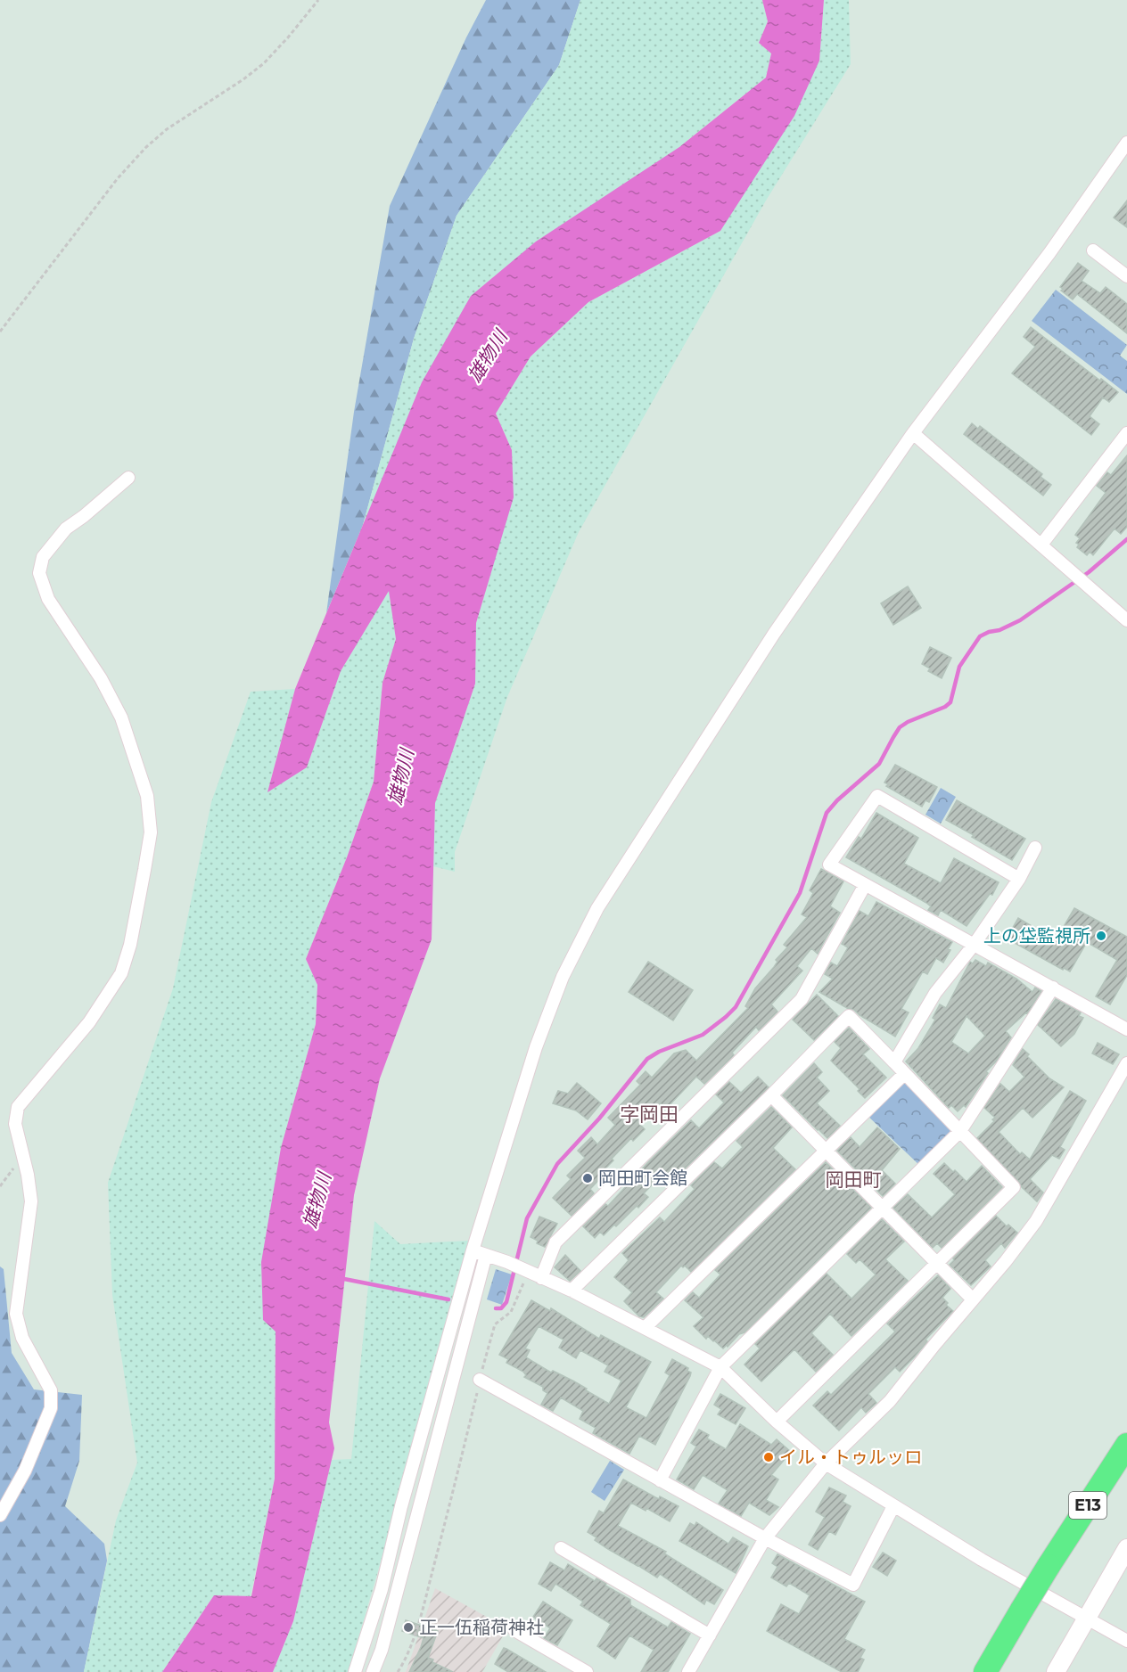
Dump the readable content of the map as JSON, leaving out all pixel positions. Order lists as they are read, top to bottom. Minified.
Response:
{"streets":{"highway":["E13"]},"districts":["字岡田","岡田町"],"water":["雄物川"],"places":["上の垈監視所","岡田町会館","イル・トゥルッロ","正一伍稲荷神社"]}
